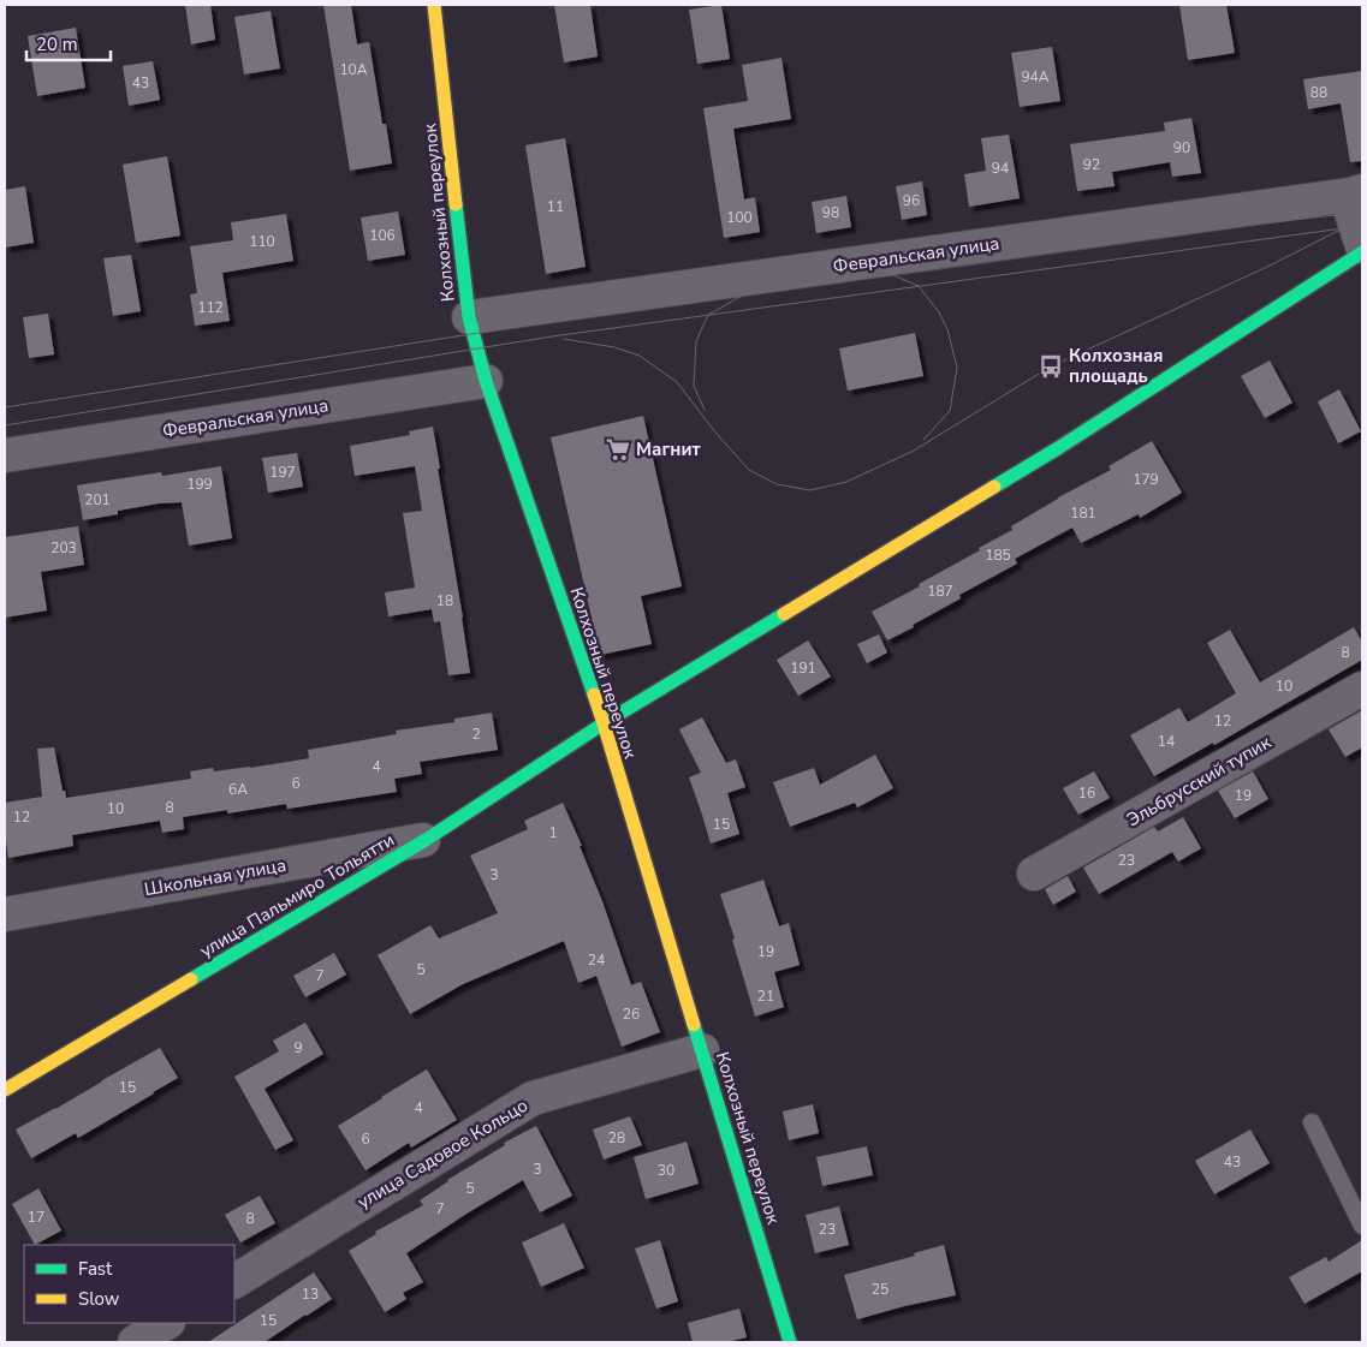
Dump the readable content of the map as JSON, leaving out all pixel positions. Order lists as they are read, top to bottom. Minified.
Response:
{"streets":{"street":["Колхозный переулок","Февральская улица","Эльбрусский тупик","Школьная улица","улица Пальмиро Тольятти","улица Садовое Кольцо"]},"crossings":[["Колхозный переулок","Февральская улица"],["Колхозный переулок","улица Пальмиро Тольятти"],["Колхозный переулок","улица Садовое Кольцо"],["Школьная улица","улица Пальмиро Тольятти"]],"places":{"bus stop":["Колхозная площадь"],"supermarket":["Магнит"]},"house_numbers":["10А","94А","43","88","90","92","94","96","11","98","100","106","110","112","197","179","199","201","181","203","185","187","18","8","191","10","12","2","14","4","6","6А","16","19","8","10","12","15","1","23","3","19","24","5","7","21","26","9","15","4","28","6","43","3","30","5","7","17","8","23","25","13","15"],"legend":["Fast","Slow"],"scale_bar":"20 m"}
